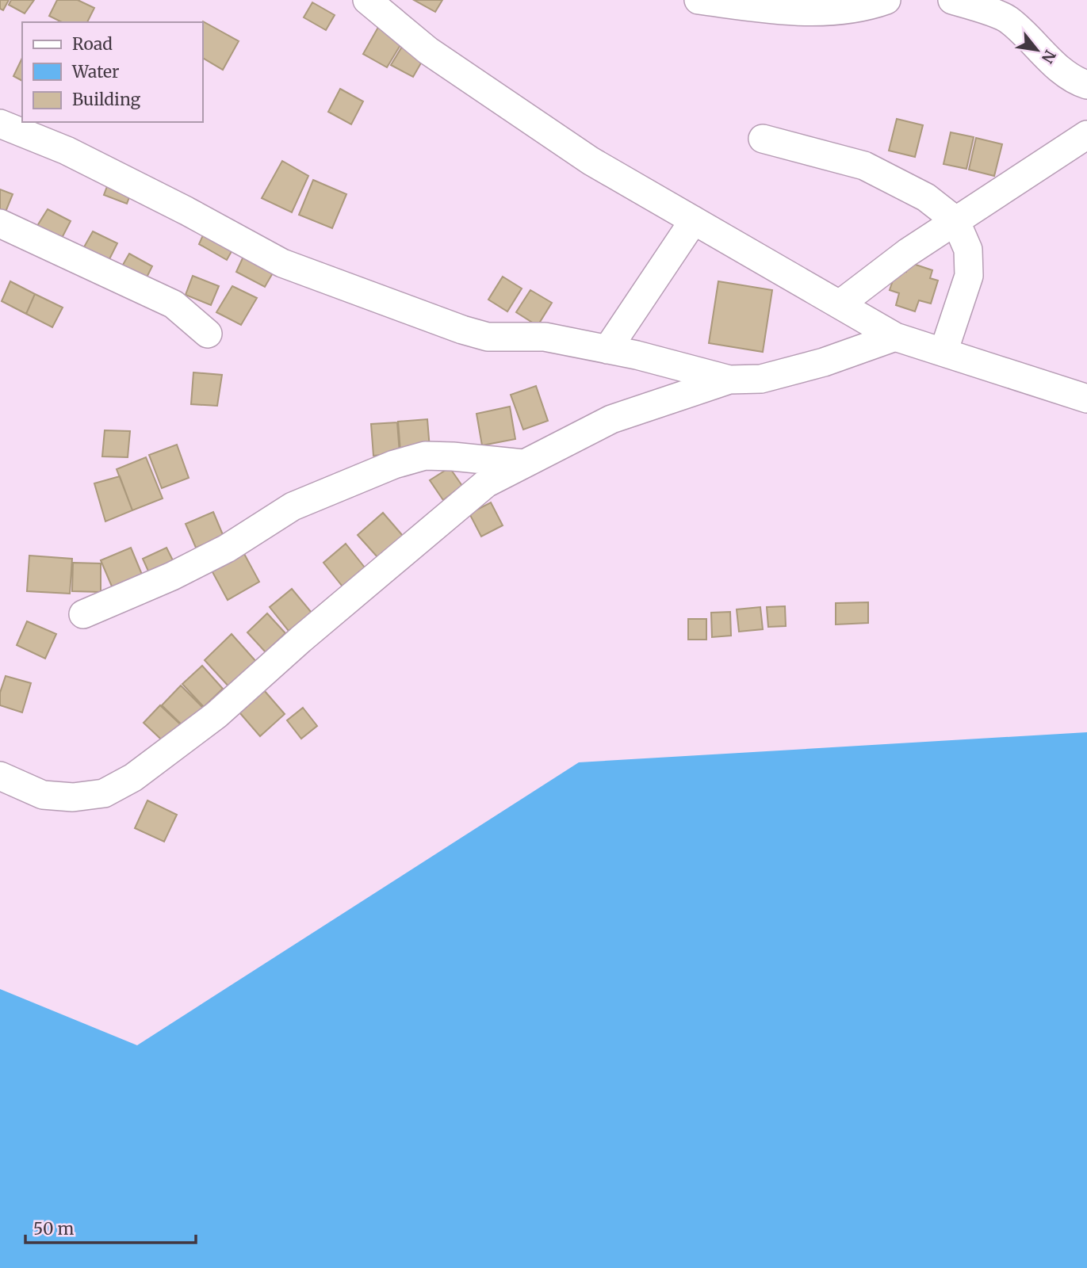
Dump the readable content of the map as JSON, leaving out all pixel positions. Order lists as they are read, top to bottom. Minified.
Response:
{"legend":["Road","Water","Building"],"scale_bar":"50 m","north":"bottom right"}
